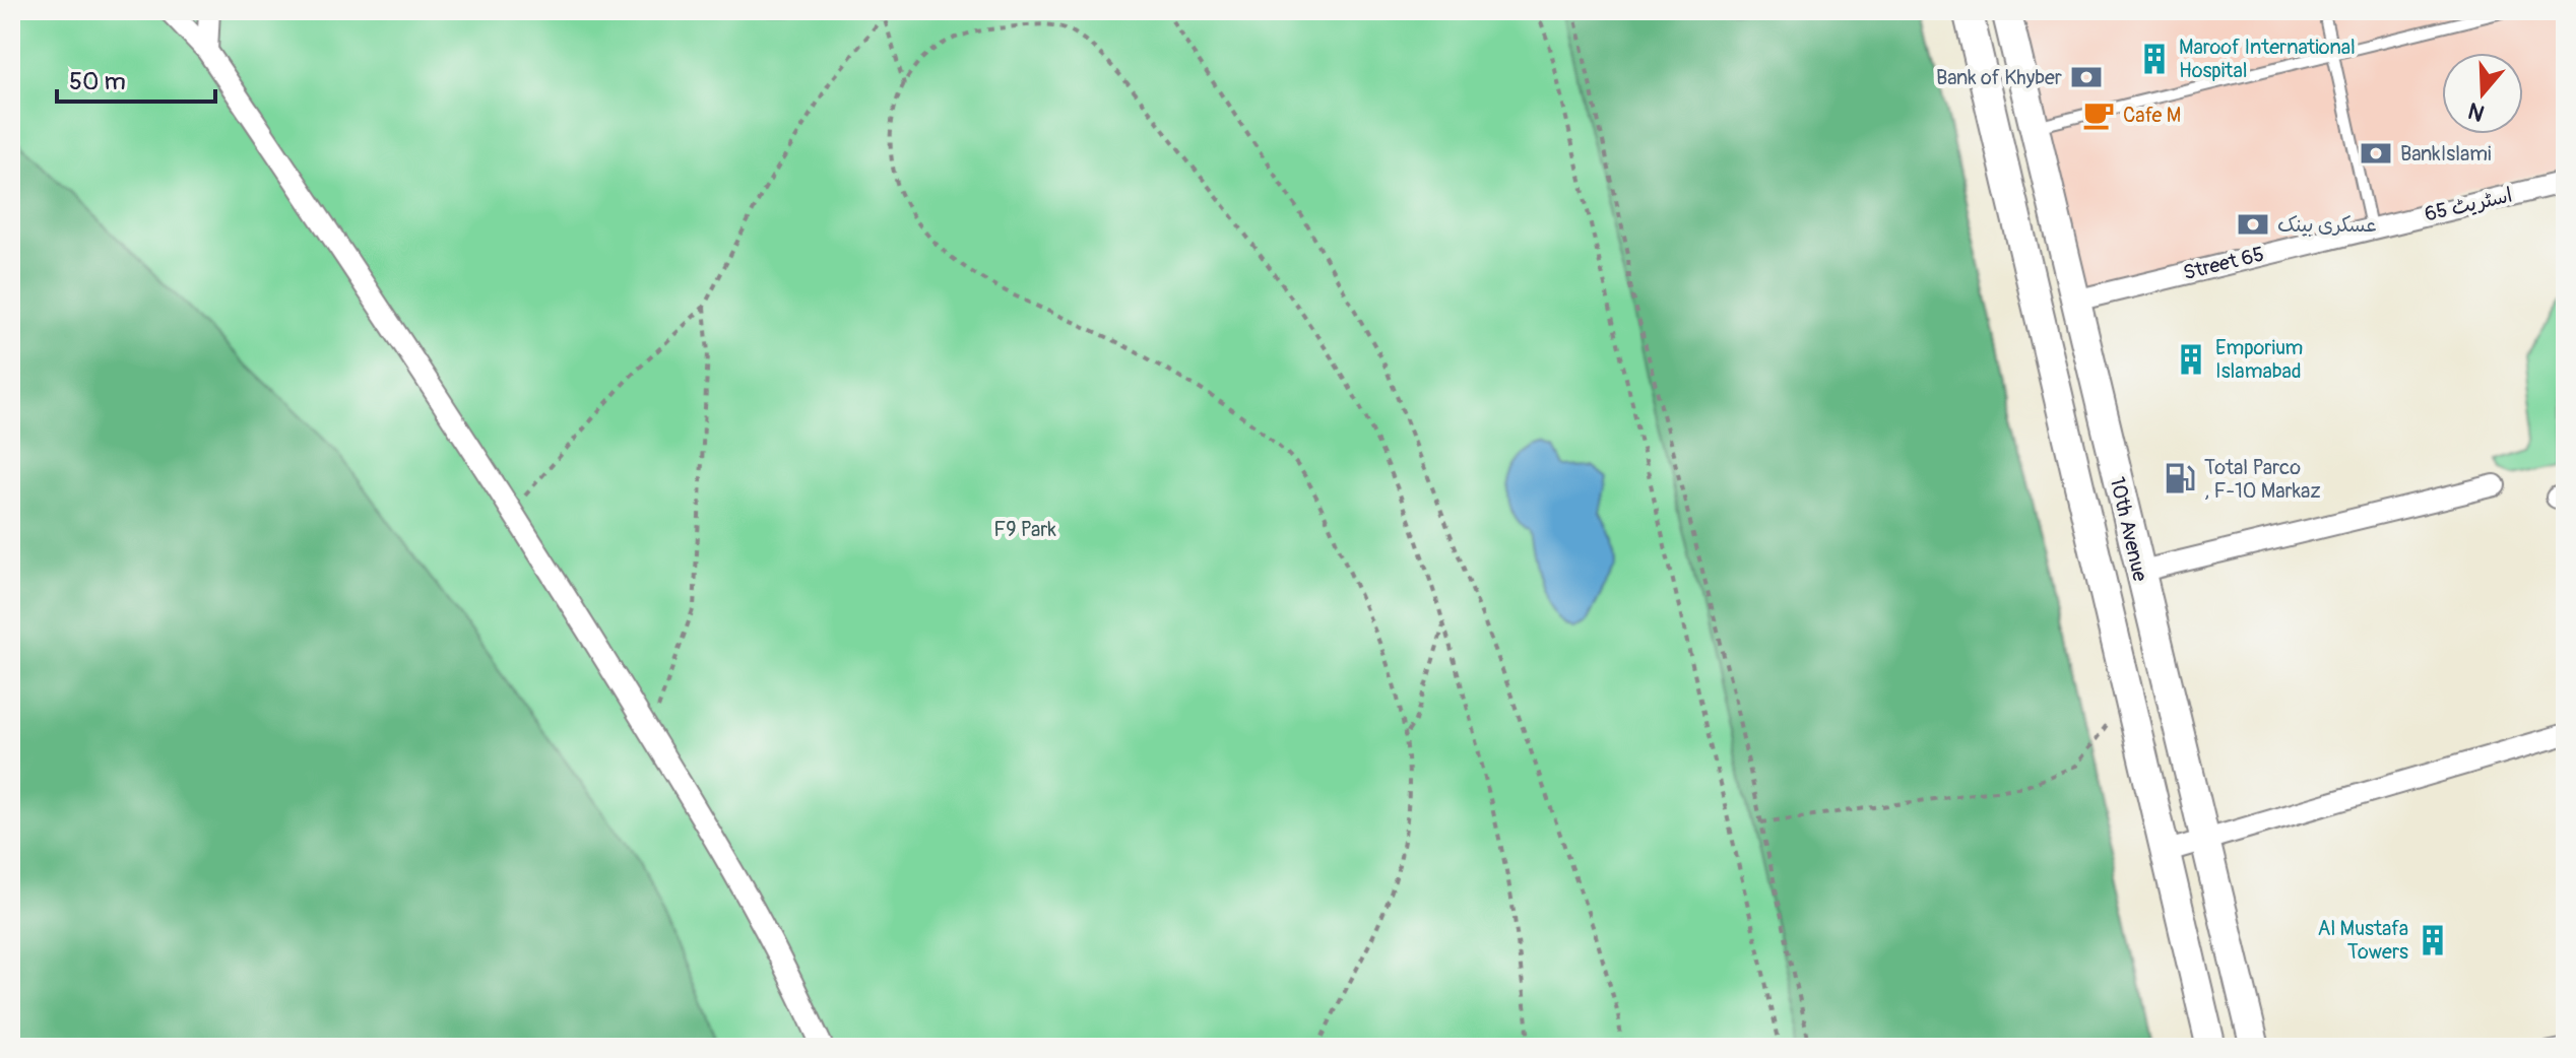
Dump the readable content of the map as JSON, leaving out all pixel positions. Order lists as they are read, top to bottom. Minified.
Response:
{"streets":{"main road":["10th Avenue"],"street":["اسٹریٹ 65","Street 65"]},"crossings":[["اسٹریٹ 65","Street 65"],["Street 65","10th Avenue"]],"parks":["F9 Park"],"places":{"building":["Maroof International Hospital","Emporium Islamabad","Al Mustafa Towers"],"bank":["Bank of Khyber","BankIslami","عسکری بینک"],"cafe":["Cafe M"],"fuel station":["Total Parco , F-10 Markaz"]},"scale_bar":"50 m","north":"bottom"}
